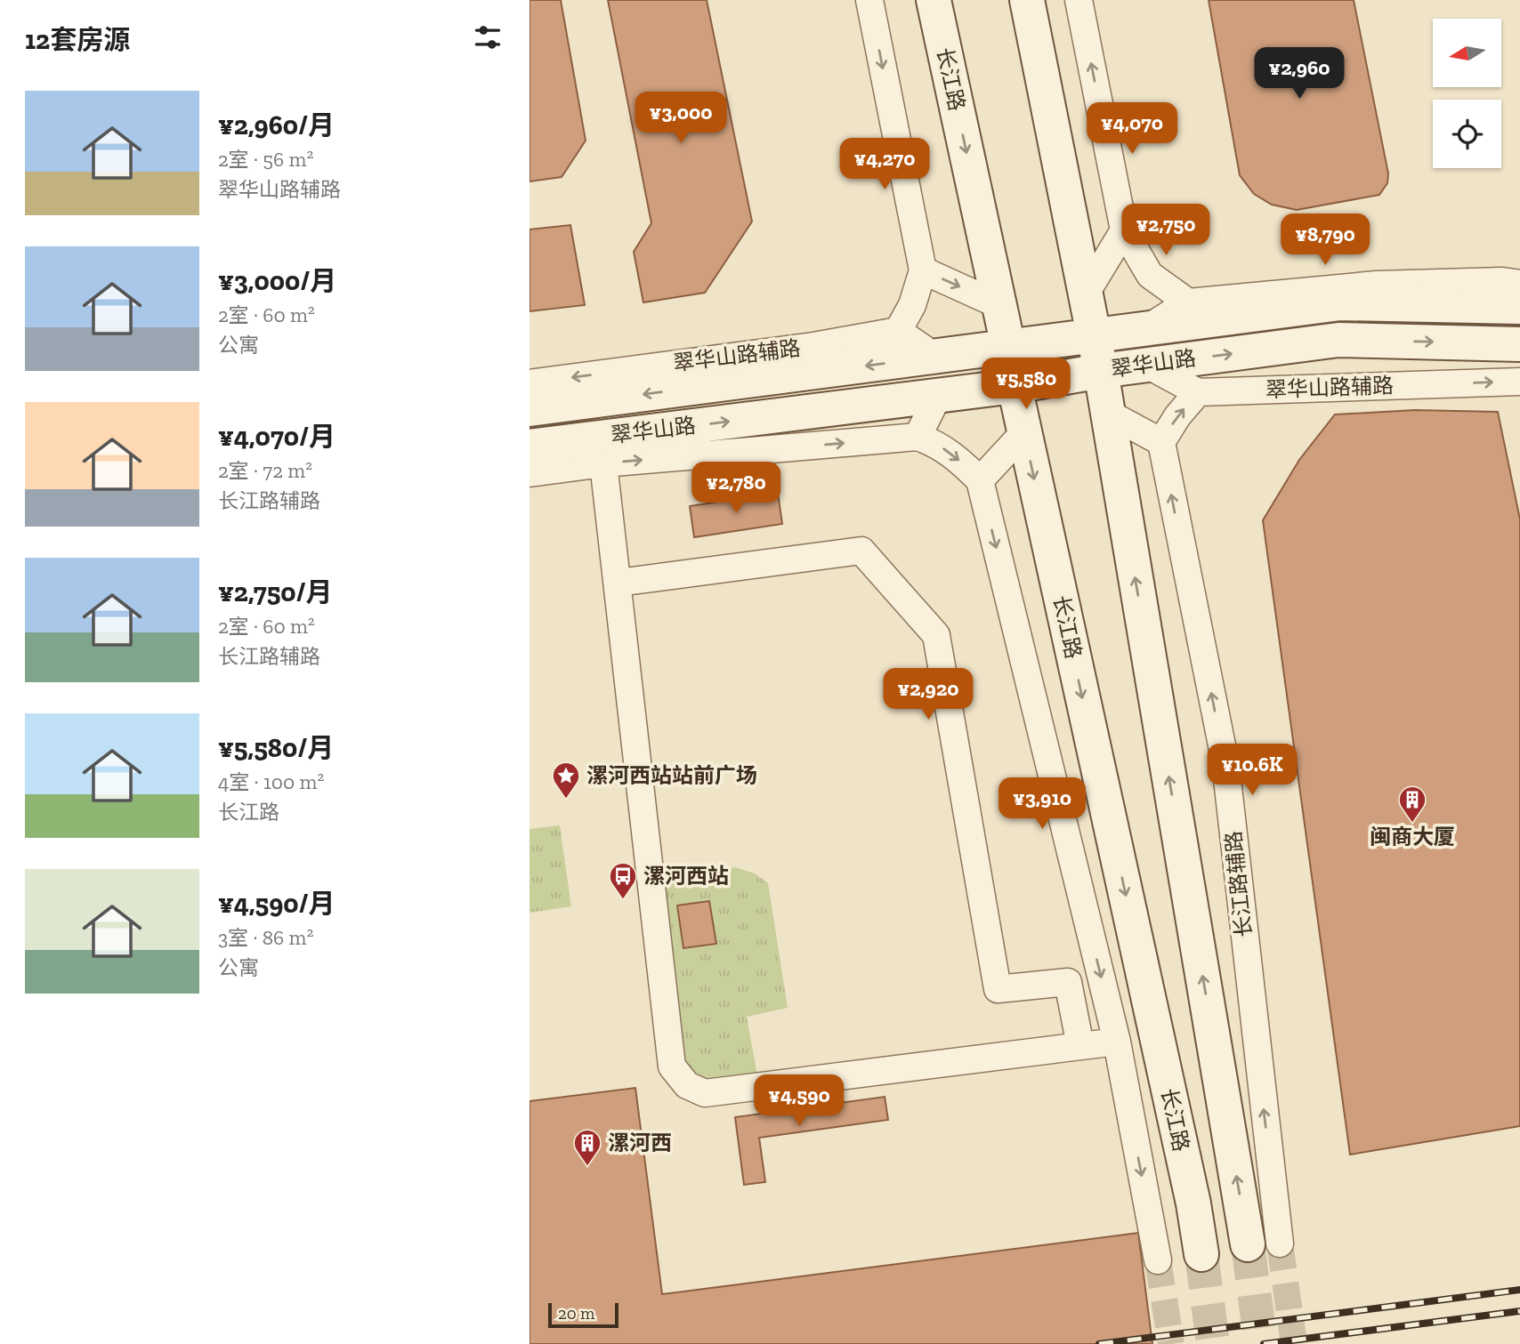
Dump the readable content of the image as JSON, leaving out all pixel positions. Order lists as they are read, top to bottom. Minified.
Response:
{"streets":{"main road":["长江路","翠华山路"],"street":["翠华山路辅路","长江路辅路"]},"crossings":[["长江路","翠华山路"]],"places":{"place":["漯河西站站前广场"],"building":["闽商大厦","漯河西"],"bus stop":["漯河西站"]},"scale_bar":"20 m","north":"left","page":{"heading":"12套房源","price":["¥2,960","¥3,000","¥4,070","¥4,270","¥2,750","¥8,790","¥5,580","¥2,780","¥2,920","¥10.6K","¥3,910","¥4,590"],"list":[{"name":"¥2,960/月","note":"2室 · 56 m² · 翠华山路辅路"},{"name":"¥3,000/月","note":"2室 · 60 m² · 公寓"},{"name":"¥4,070/月","note":"2室 · 72 m² · 长江路辅路"},{"name":"¥2,750/月","note":"2室 · 60 m² · 长江路辅路"},{"name":"¥5,580/月","note":"4室 · 100 m² · 长江路"},{"name":"¥4,590/月","note":"3室 · 86 m² · 公寓"}],"scale":"20 m"}}
